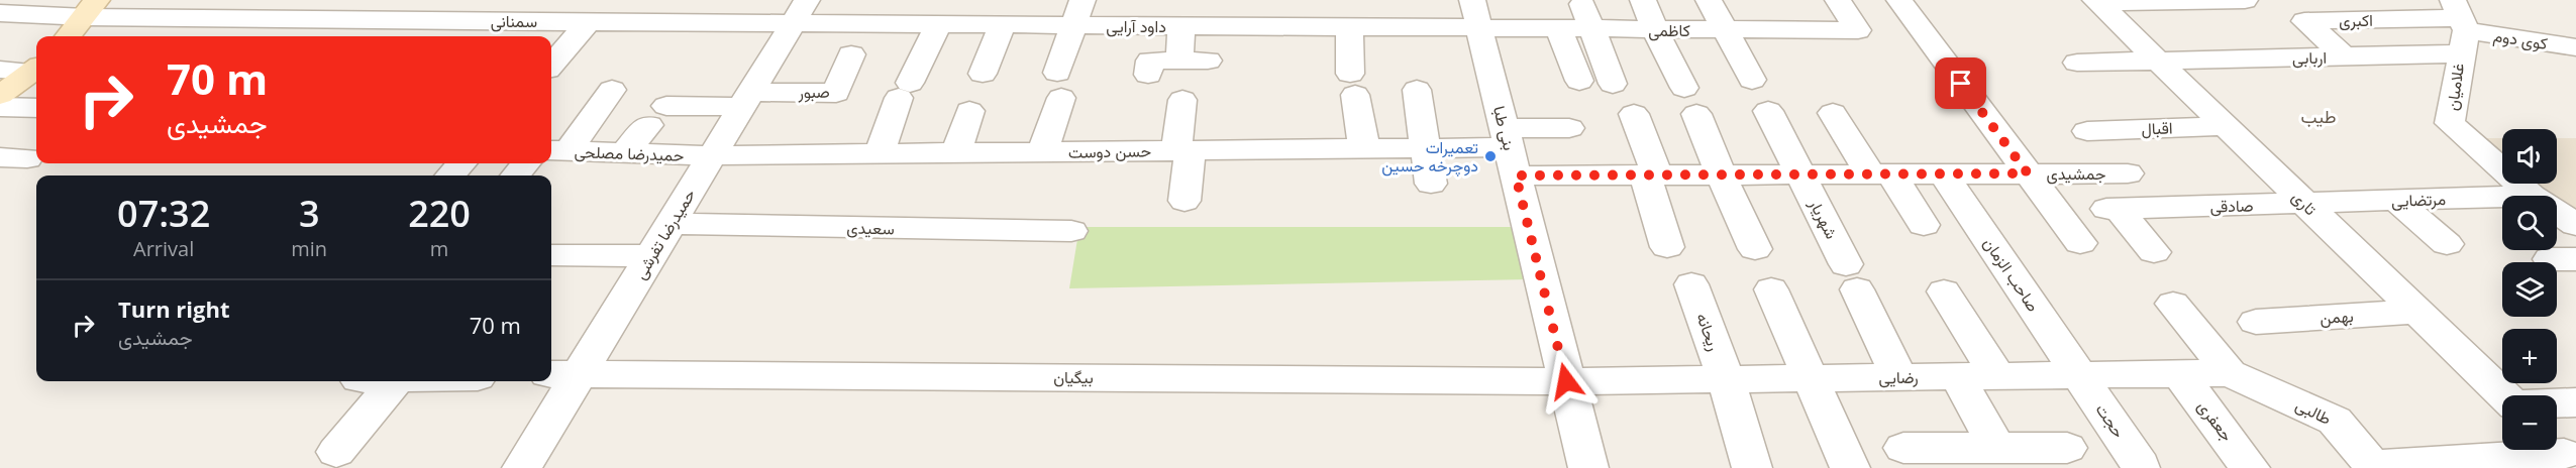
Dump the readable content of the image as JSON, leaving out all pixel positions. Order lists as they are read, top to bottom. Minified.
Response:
{"streets":{"street":["اکبری","سمنانی","داود آرایی","کاظمی","کوی دوم","اربابی","غلامیان","صبور","بنی طبا","اقبال","حسن دوست","حمیدرضا مصلحی","جمشیدی","مرتضایی","تاری","صادقی","شهریار","سعیدی","حمیدرضا تفرشی","صاحب الزمان","بهمن","ریحانه","بیگیان","رضایی","طالبی","حجت","جعفری"]},"crossings":[["اکبری","کوی دوم"],["اکبری","اربابی"],["اکبری","غلامیان"],["سمنانی","داود آرایی"],["سمنانی","حمیدرضا تفرشی"],["داود آرایی","کاظمی"],["داود آرایی","بنی طبا"],["داود آرایی","حمیدرضا تفرشی"],["کاظمی","بنی طبا"],["کوی دوم","اربابی"],["کوی دوم","غلامیان"],["اربابی","غلامیان"],["اربابی","تاری"],["صبور","حمیدرضا تفرشی"],["بنی طبا","حسن دوست"],["بنی طبا","جمشیدی"],["بنی طبا","بیگیان"],["بنی طبا","رضایی"],["اقبال","تاری"],["حسن دوست","حمیدرضا مصلحی"],["حسن دوست","جمشیدی"],["حسن دوست","حمیدرضا تفرشی"],["حمیدرضا مصلحی","حمیدرضا تفرشی"],["جمشیدی","شهریار"],["جمشیدی","صاحب الزمان"],["مرتضایی","تاری"],["مرتضایی","صادقی"],["تاری","صادقی"],["تاری","بهمن"],["شهریار","رضایی"],["سعیدی","حمیدرضا تفرشی"],["حمیدرضا تفرشی","بیگیان"],["صاحب الزمان","رضایی"],["صاحب الزمان","حجت"],["ریحانه","رضایی"],["بیگیان","رضایی"],["رضایی","طالبی"],["رضایی","حجت"],["رضایی","جعفری"]],"districts":["طیب"],"places":["تعمیرات دوچرخه حسین"],"page":{"turn":["70 m","جمشیدی"],"map_buttons":["+","−"],"eta":["07:32","Arrival","3","min","220","m"],"list":[{"name":"Turn right","note":"جمشیدی","value":"70 m"}]}}
